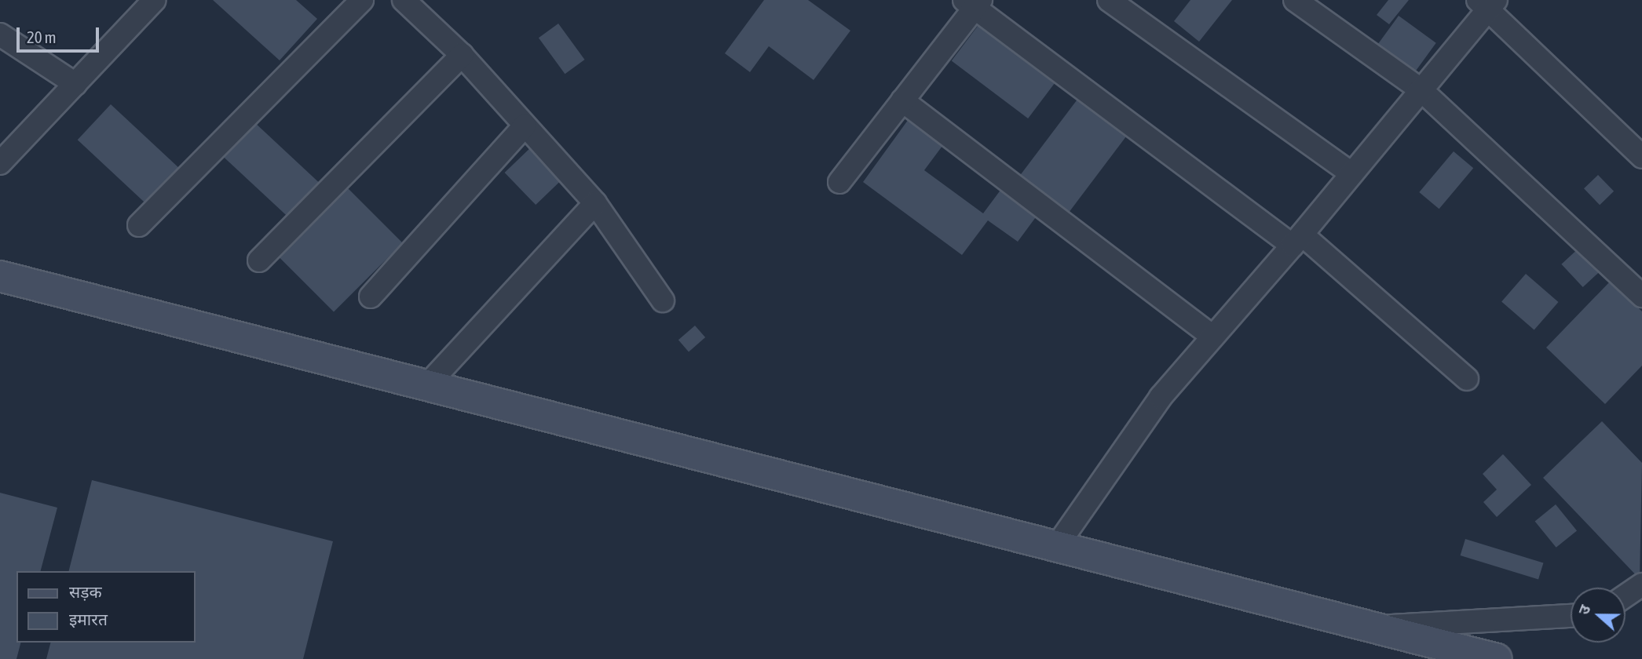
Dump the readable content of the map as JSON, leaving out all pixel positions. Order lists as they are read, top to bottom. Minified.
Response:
{"legend":["सड़क","इमारत"],"scale_bar":"20 m","north":"left"}
